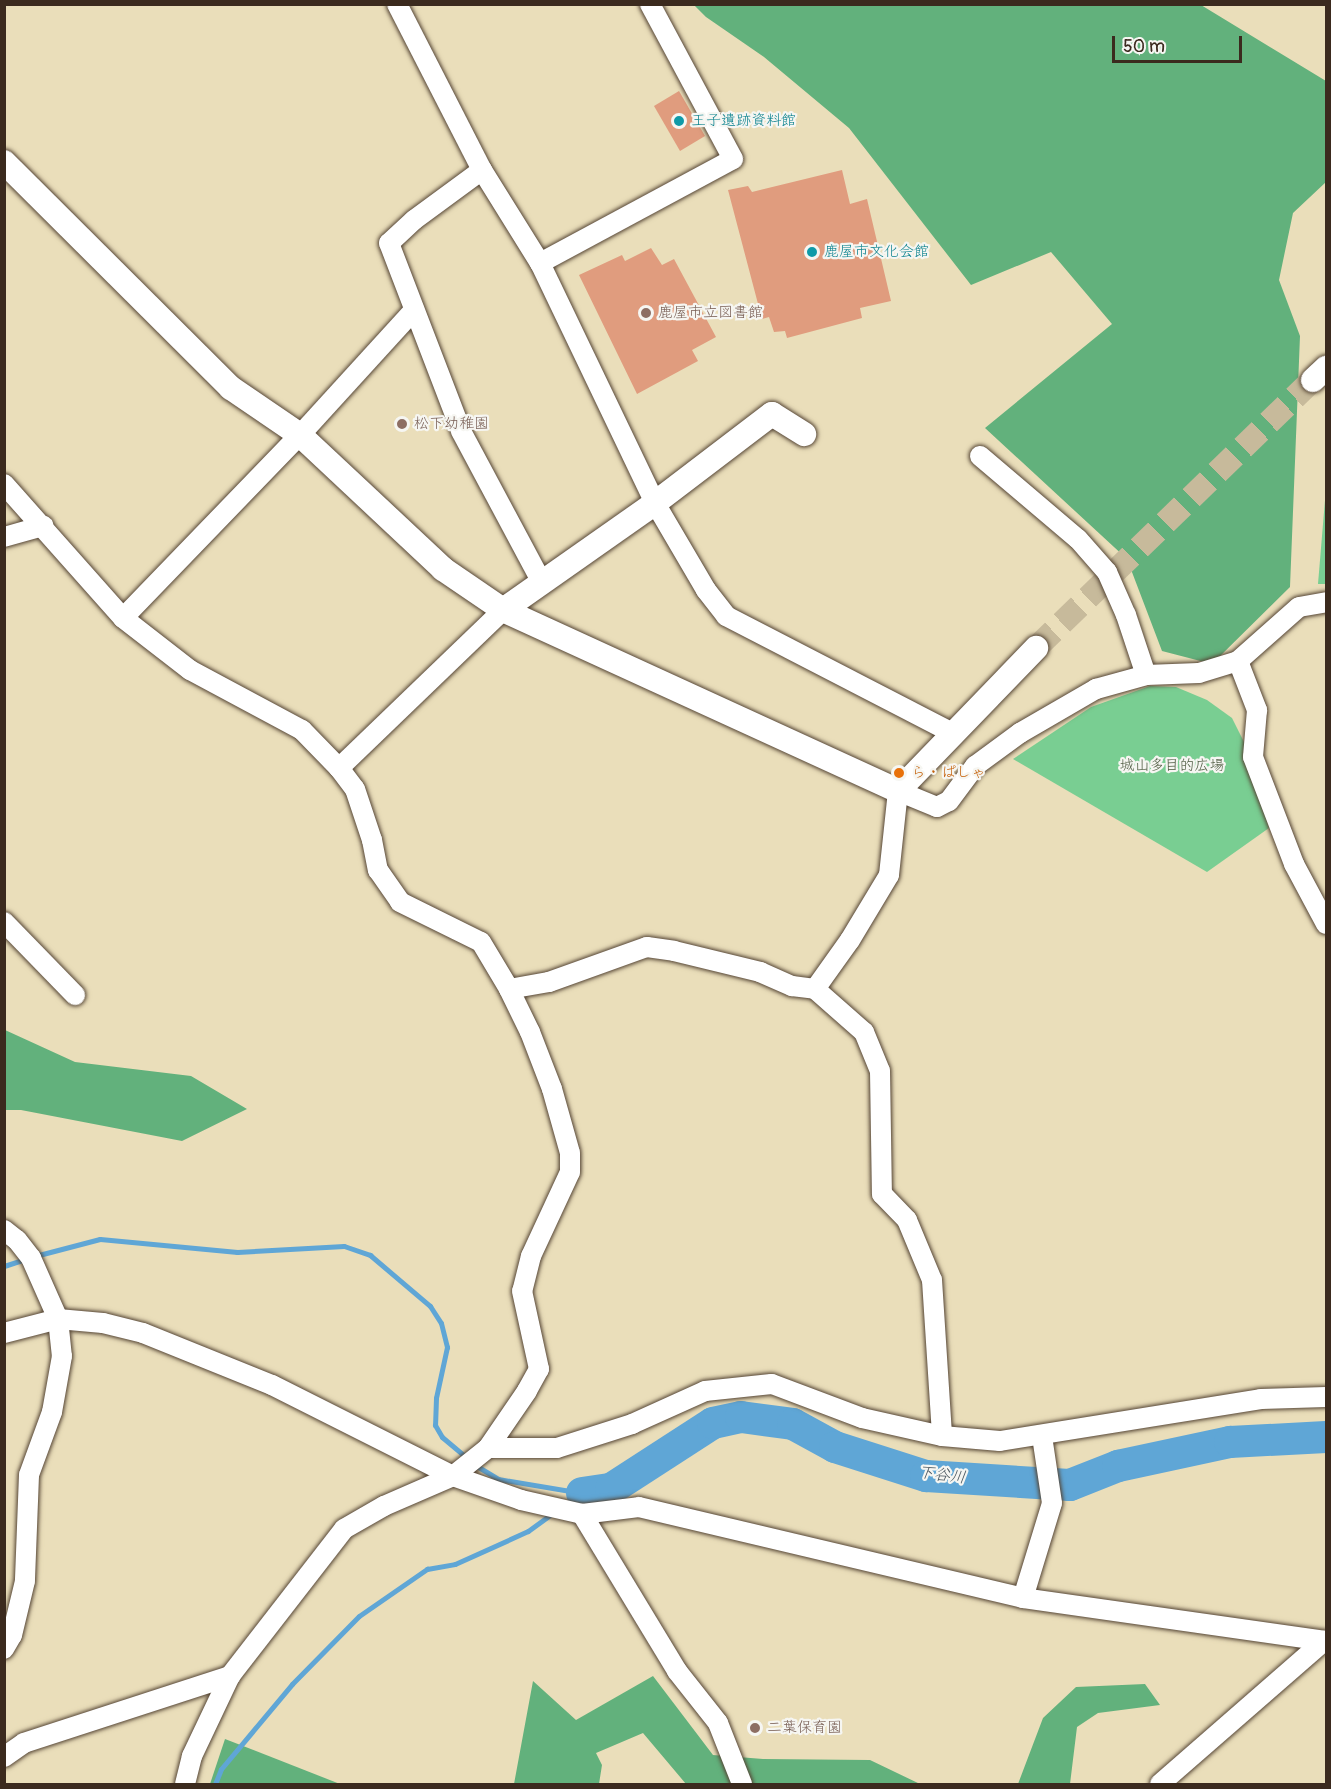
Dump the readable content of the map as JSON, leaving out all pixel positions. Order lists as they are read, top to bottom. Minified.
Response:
{"water":["下谷川"],"parks":["城山多目的広場"],"places":["王子遺跡資料館","鹿屋市文化会館","鹿屋市立図書館","松下幼稚園","ら・ぱしゃ","二葉保育園"],"scale_bar":"50 m"}
